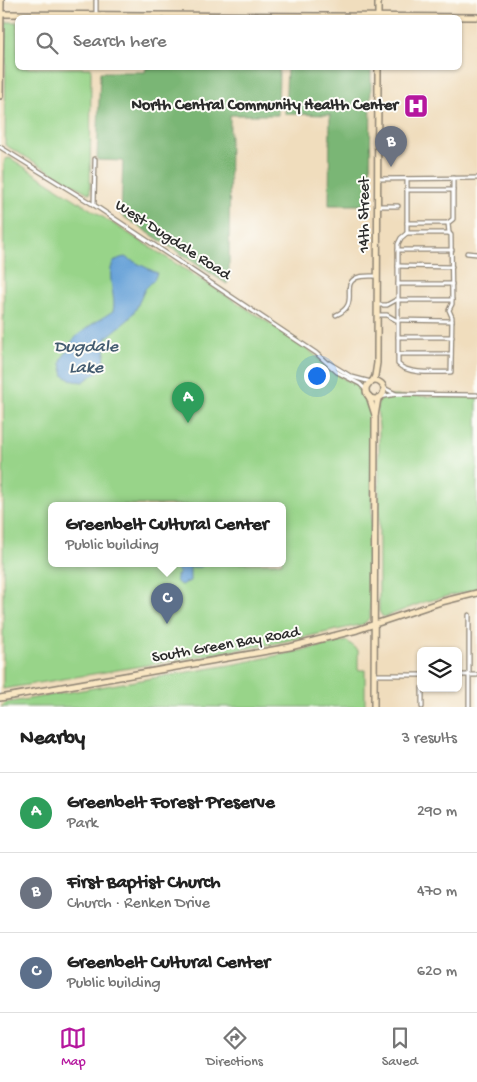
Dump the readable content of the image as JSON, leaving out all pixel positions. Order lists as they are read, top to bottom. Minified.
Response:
{"streets":{"main road":["14th Street","South Green Bay Road"],"street":["West Dugdale Road"]},"water":["Dugdale Lake"],"places":{"hospital":["North Central Community Health Center"]},"page":{"search":"Search here","pins":["B","A","C"],"popup":["Greenbelt Cultural Center","Public building"],"heading":["Nearby","3 results"],"list":[{"mark":"A","name":"Greenbelt Forest Preserve","note":"Park","value":"290 m"},{"mark":"B","name":"First Baptist Church","note":"Church · Renken Drive","value":"470 m"},{"mark":"C","name":"Greenbelt Cultural Center","note":"Public building","value":"620 m"}],"nav":["Map","Directions","Saved"]}}
